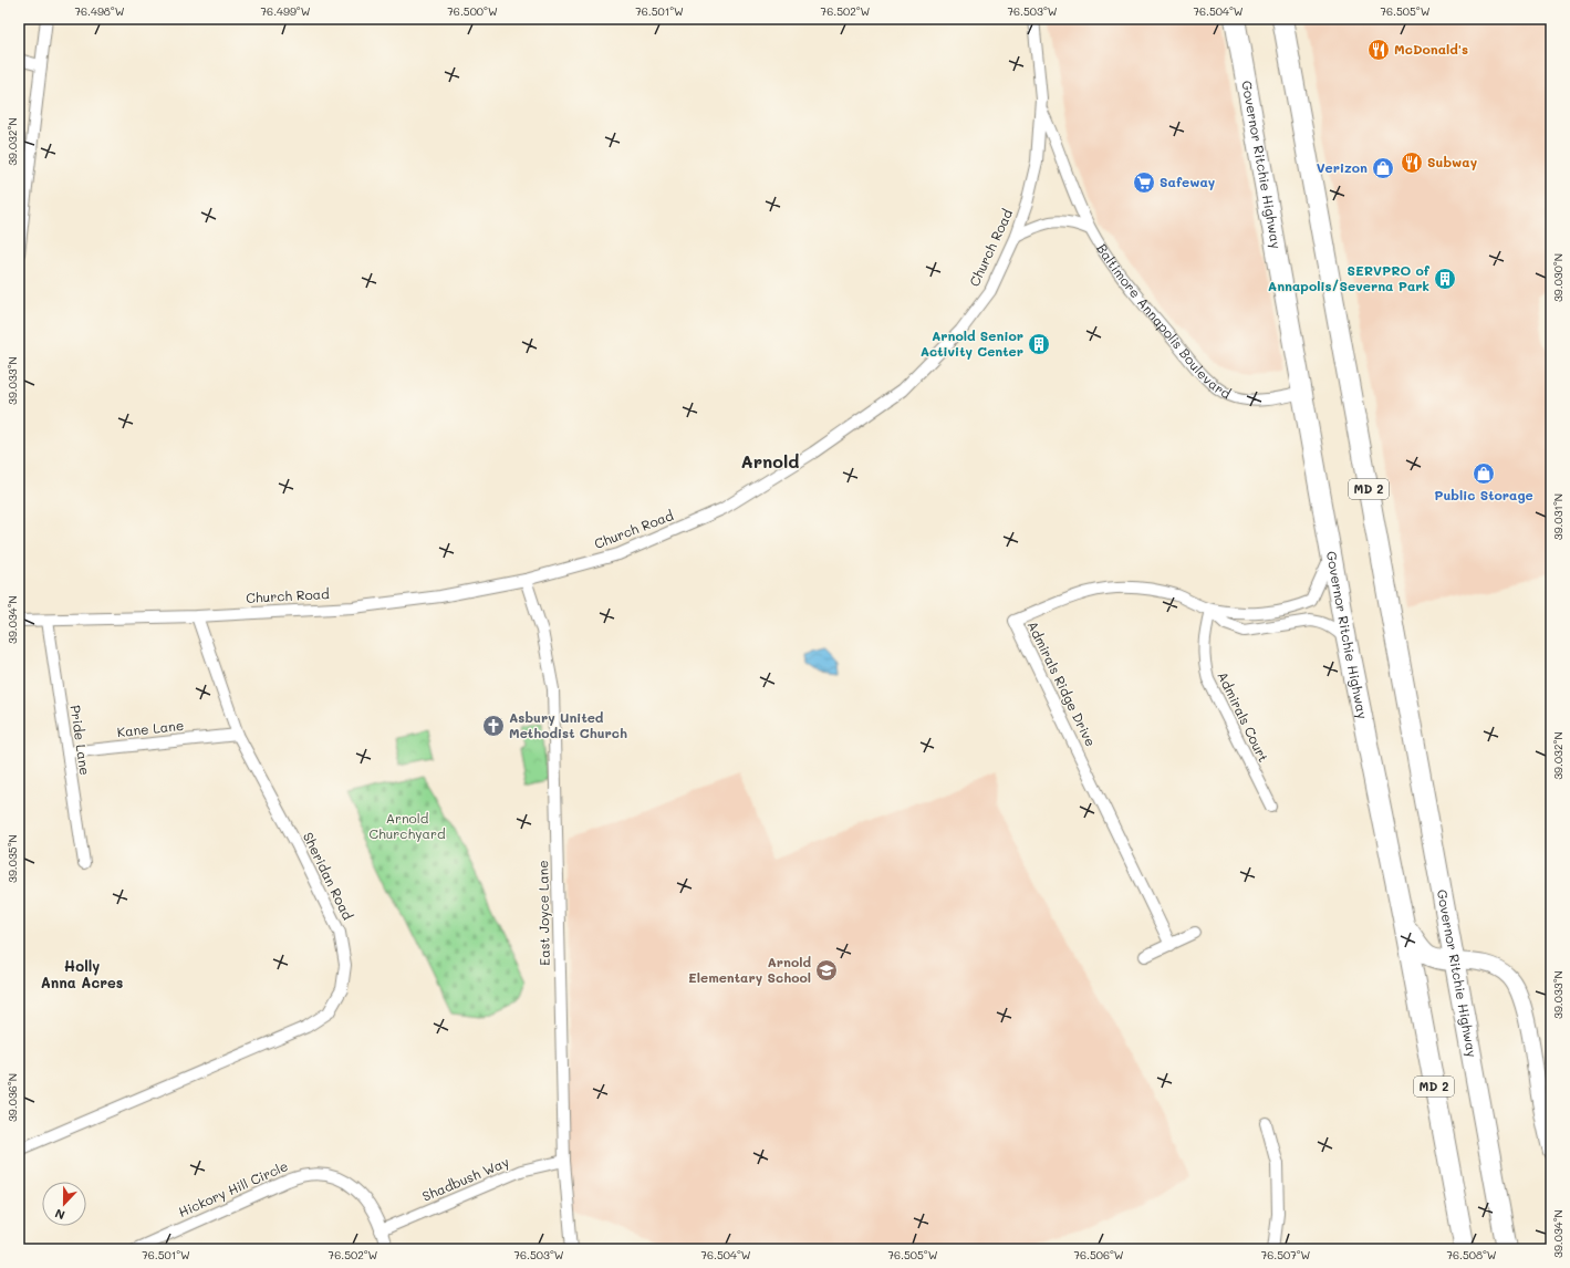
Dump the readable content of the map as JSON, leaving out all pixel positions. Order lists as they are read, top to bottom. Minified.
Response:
{"streets":{"highway":["Governor Ritchie Highway","MD 2"],"street":["Church Road","Baltimore Annapolis Boulevard","Admirals Ridge Drive","Admirals Court","Kane Lane","Pride Lane","Sheridan Road","East Joyce Lane","Shadbush Way","Hickory Hill Circle"]},"crossings":[["Governor Ritchie Highway","Baltimore Annapolis Boulevard"],["Governor Ritchie Highway","Admirals Ridge Drive"],["Church Road","Baltimore Annapolis Boulevard"],["Church Road","Pride Lane"],["Church Road","Sheridan Road"],["Church Road","East Joyce Lane"],["Admirals Ridge Drive","Admirals Court"],["Kane Lane","Pride Lane"],["Kane Lane","Sheridan Road"],["East Joyce Lane","Shadbush Way"],["Shadbush Way","Hickory Hill Circle"]],"districts":["Arnold","Holly Anna Acres"],"parks":["Arnold Churchyard"],"places":{"restaurant":["McDonald's","Subway"],"shop":["Verizon","Public Storage"],"supermarket":["Safeway"],"building":["SERVPRO of Annapolis/Severna Park","Arnold Senior Activity Center"],"church":["Asbury United Methodist Church"],"school or university":["Arnold Elementary School"]},"north":"bottom","coordinates":["76.498°W","76.499°W","76.500°W","76.501°W","76.502°W","76.503°W","76.504°W","76.505°W","39.032°N","39.030°N","39.033°N","39.031°N","39.034°N","39.035°N","39.036°N","76.506°W","76.507°W","76.508°W"]}
